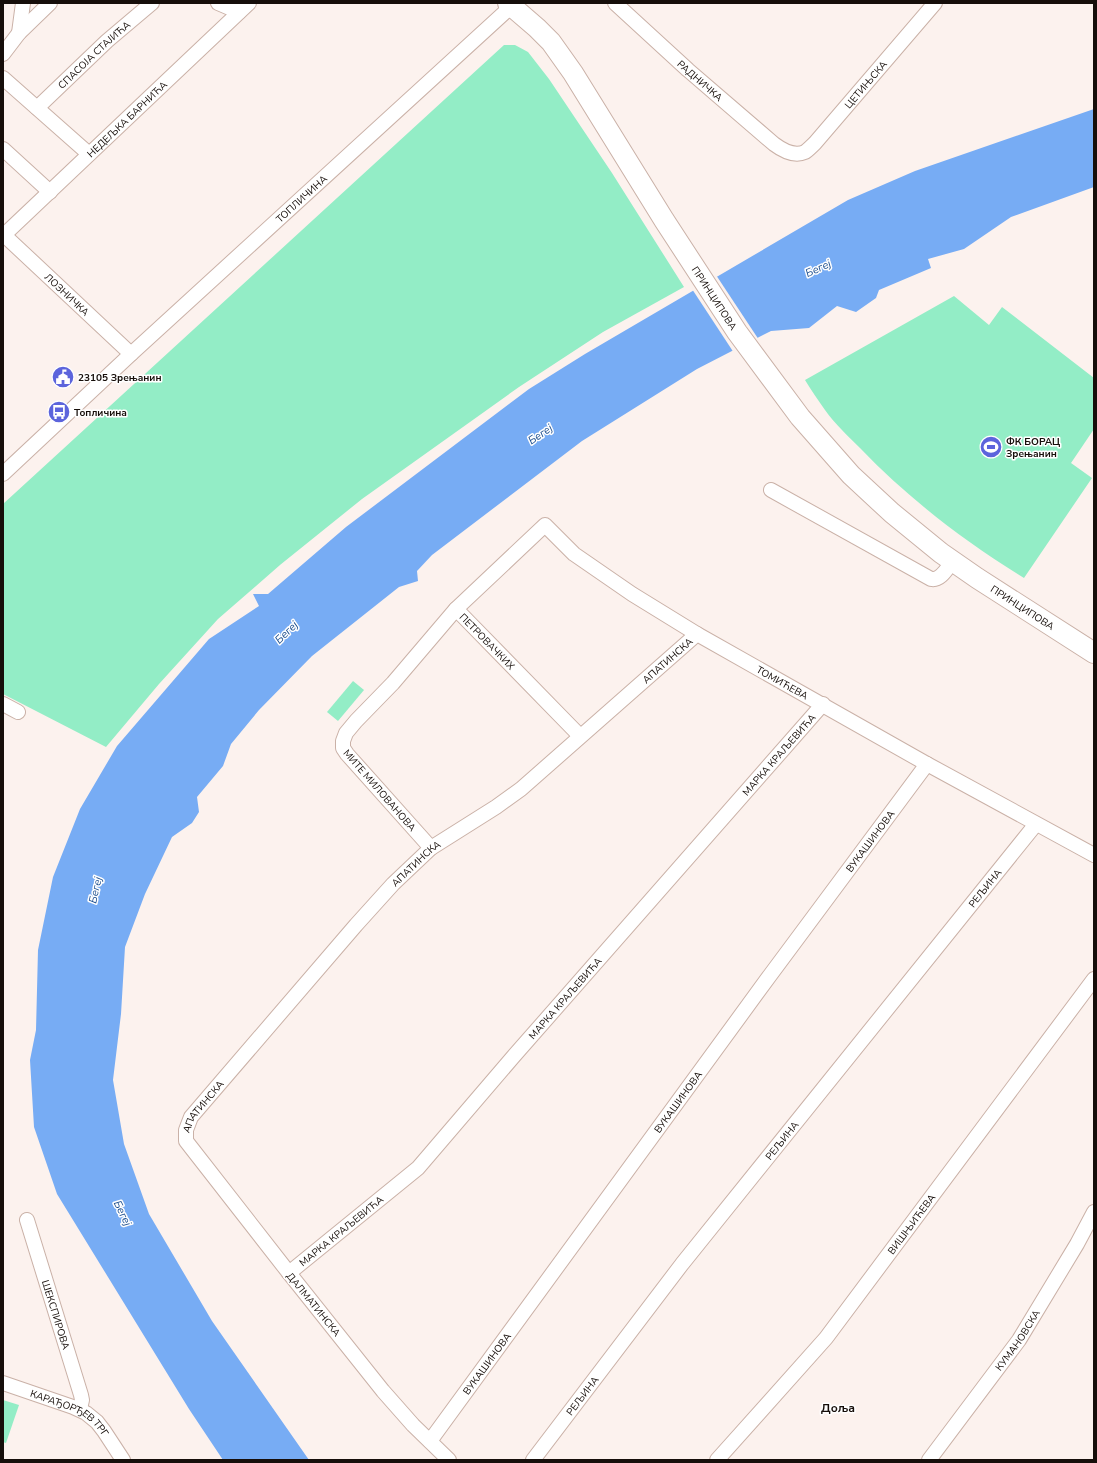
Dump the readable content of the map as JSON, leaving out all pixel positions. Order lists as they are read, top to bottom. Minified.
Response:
{"streets":{"street":["СПАСОЈА СТАЈИЋА","РАДНИЧКА","ЦЕТИЊСКА","НЕДЕЉКА БАРНИЋА","ТОПЛИЧИНА","ЛОЗНИЧКА","ПРИНЦИПОВА","ПЕТРОВАЧКИХ","АПАТИНСКА","ТОМИЋЕВА","МАРКА КРАЉЕВИЋА","МИТЕ МИЛОВАНОВА","ВУКАШИНОВА","РЕЉИНА","ВИШЊИЋЕВА","ДАЛМАТИНСКА","ШЕКСПИРОВА","КУМАНОВСКА","КАРАЂОРЂЕВ ТРГ"]},"crossings":[["РАДНИЧКА","ЦЕТИЊСКА"],["НЕДЕЉКА БАРНИЋА","ЛОЗНИЧКА"],["ТОПЛИЧИНА","ЛОЗНИЧКА"],["ТОПЛИЧИНА","ПРИНЦИПОВА"],["ПЕТРОВАЧКИХ","АПАТИНСКА"],["ПЕТРОВАЧКИХ","ТОМИЋЕВА"],["ПЕТРОВАЧКИХ","МИТЕ МИЛОВАНОВА"],["АПАТИНСКА","ТОМИЋЕВА"],["АПАТИНСКА","МИТЕ МИЛОВАНОВА"],["АПАТИНСКА","ДАЛМАТИНСКА"],["ТОМИЋЕВА","МАРКА КРАЉЕВИЋА"],["ТОМИЋЕВА","ВУКАШИНОВА"],["ТОМИЋЕВА","РЕЉИНА"],["МАРКА КРАЉЕВИЋА","ДАЛМАТИНСКА"],["ВУКАШИНОВА","ДАЛМАТИНСКА"],["ШЕКСПИРОВА","КАРАЂОРЂЕВ ТРГ"]],"districts":["Доља"],"water":["Бегеј"],"places":{"public building":["23105 Зрењанин"],"bus stop":["Топличина"],"sports":["ФК БОРАЦ Зрењанин"]}}
